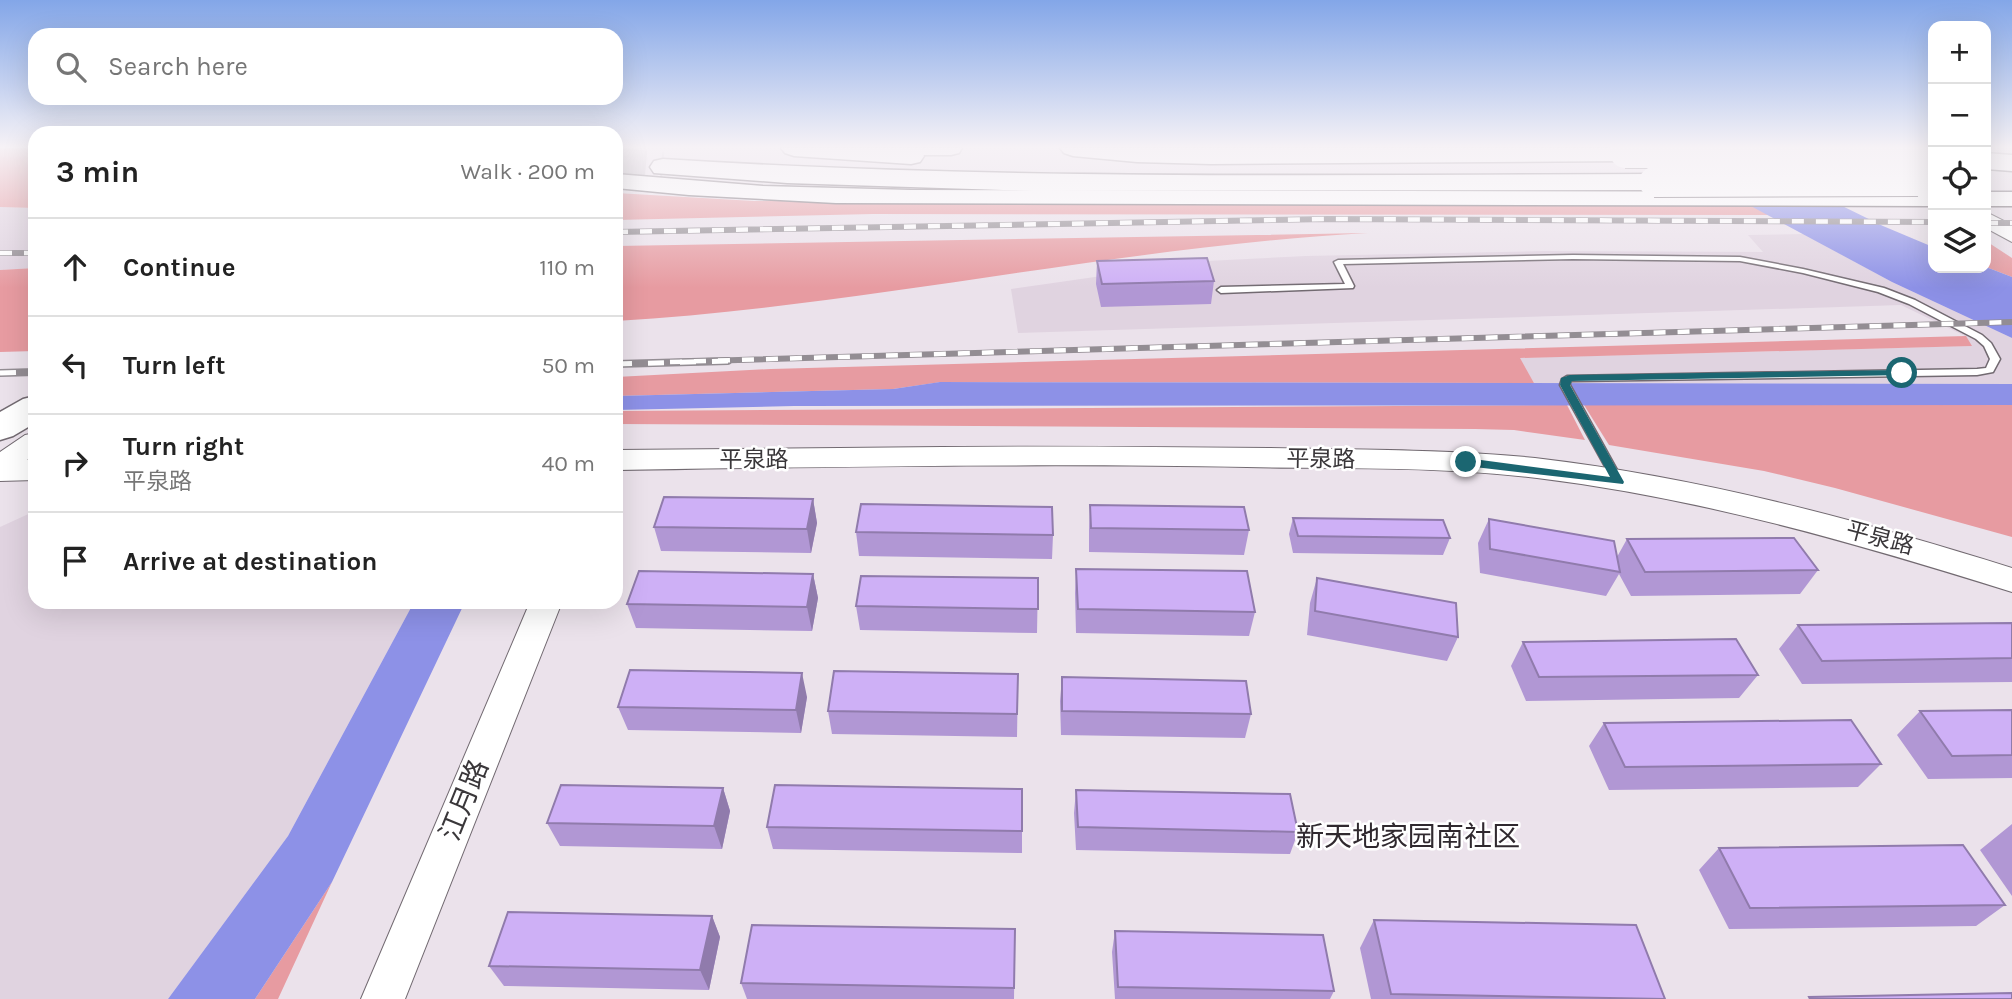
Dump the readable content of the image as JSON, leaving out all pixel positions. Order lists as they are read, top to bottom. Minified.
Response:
{"streets":{"street":["平泉路","江月路"]},"districts":["新天地家园南社区"],"page":{"map_buttons":["+","−"],"search":"Search here","heading":["3 min","Walk · 200 m"],"list":[["Continue","110 m"],["Turn left","50 m"],["Turn right","平泉路","40 m"],"Arrive at destination"]}}
